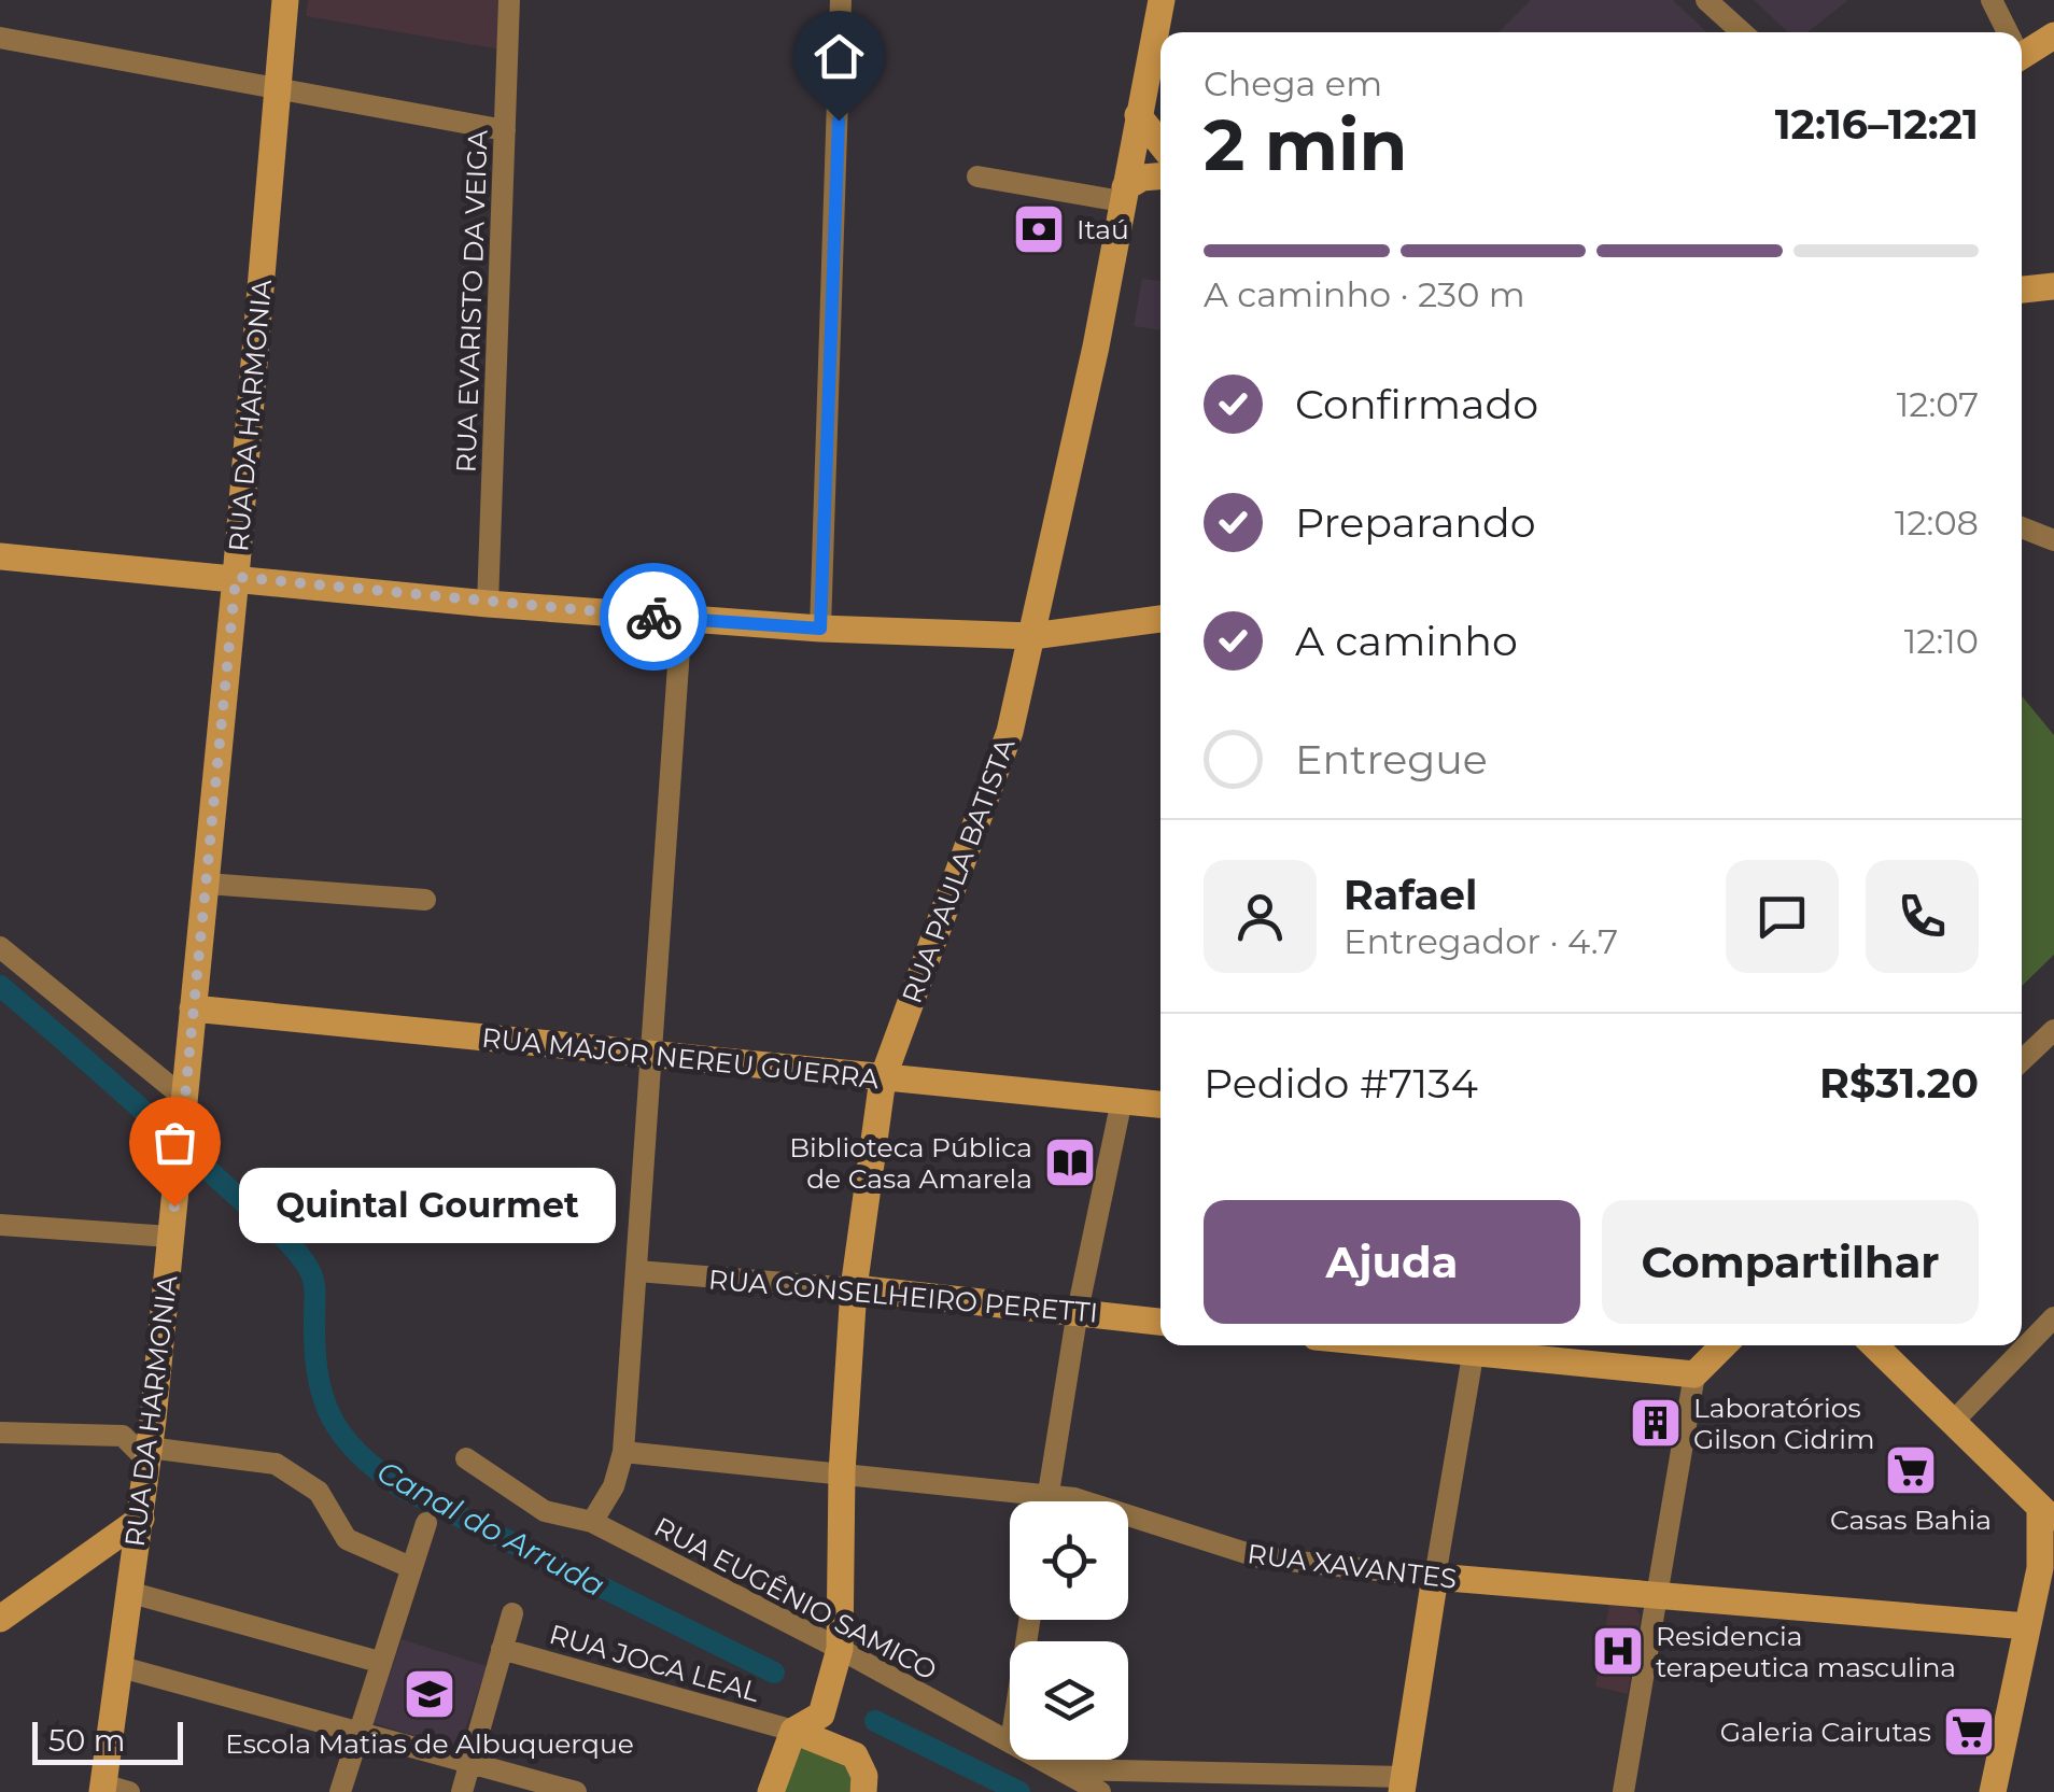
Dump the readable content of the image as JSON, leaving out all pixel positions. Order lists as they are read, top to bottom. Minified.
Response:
{"streets":{"street":["RUA EVARISTO DA VEIGA","RUA DA HARMONIA","RUA PAULA BATISTA","RUA MAJOR NEREU GUERRA","RUA CONSELHEIRO PERETTI","RUA XAVANTES","RUA EUGÊNIO SAMICO","RUA JOCA LEAL"]},"crossings":[["RUA DA HARMONIA","RUA MAJOR NEREU GUERRA"],["RUA PAULA BATISTA","RUA MAJOR NEREU GUERRA"],["RUA PAULA BATISTA","RUA CONSELHEIRO PERETTI"],["RUA PAULA BATISTA","RUA XAVANTES"],["RUA PAULA BATISTA","RUA EUGÊNIO SAMICO"],["RUA PAULA BATISTA","RUA JOCA LEAL"]],"water":["Canal do Arruda"],"places":{"bank":["Itaú"],"library":["Biblioteca Pública de Casa Amarela"],"other":["Quintal Gourmet"],"building":["Laboratórios Gilson Cidrim"],"supermarket":["Casas Bahia","Galeria Cairutas"],"hospital":["Residencia terapeutica masculina"],"school or university":["Escola Matias de Albuquerque"]},"scale_bar":"50 m","page":{"heading":["2 min","Chega em","12:16–12:21"],"panel":["Rafael","Entregador · 4.7","Pedido #7134","R$31.20"],"bar":"A caminho · 230 m","list":[["Confirmado","12:07"],["Preparando","12:08"],["A caminho","12:10"],"Entregue"],"bubble":"Quintal Gourmet","buttons":["Ajuda","Compartilhar"],"scale":"50 m"}}
